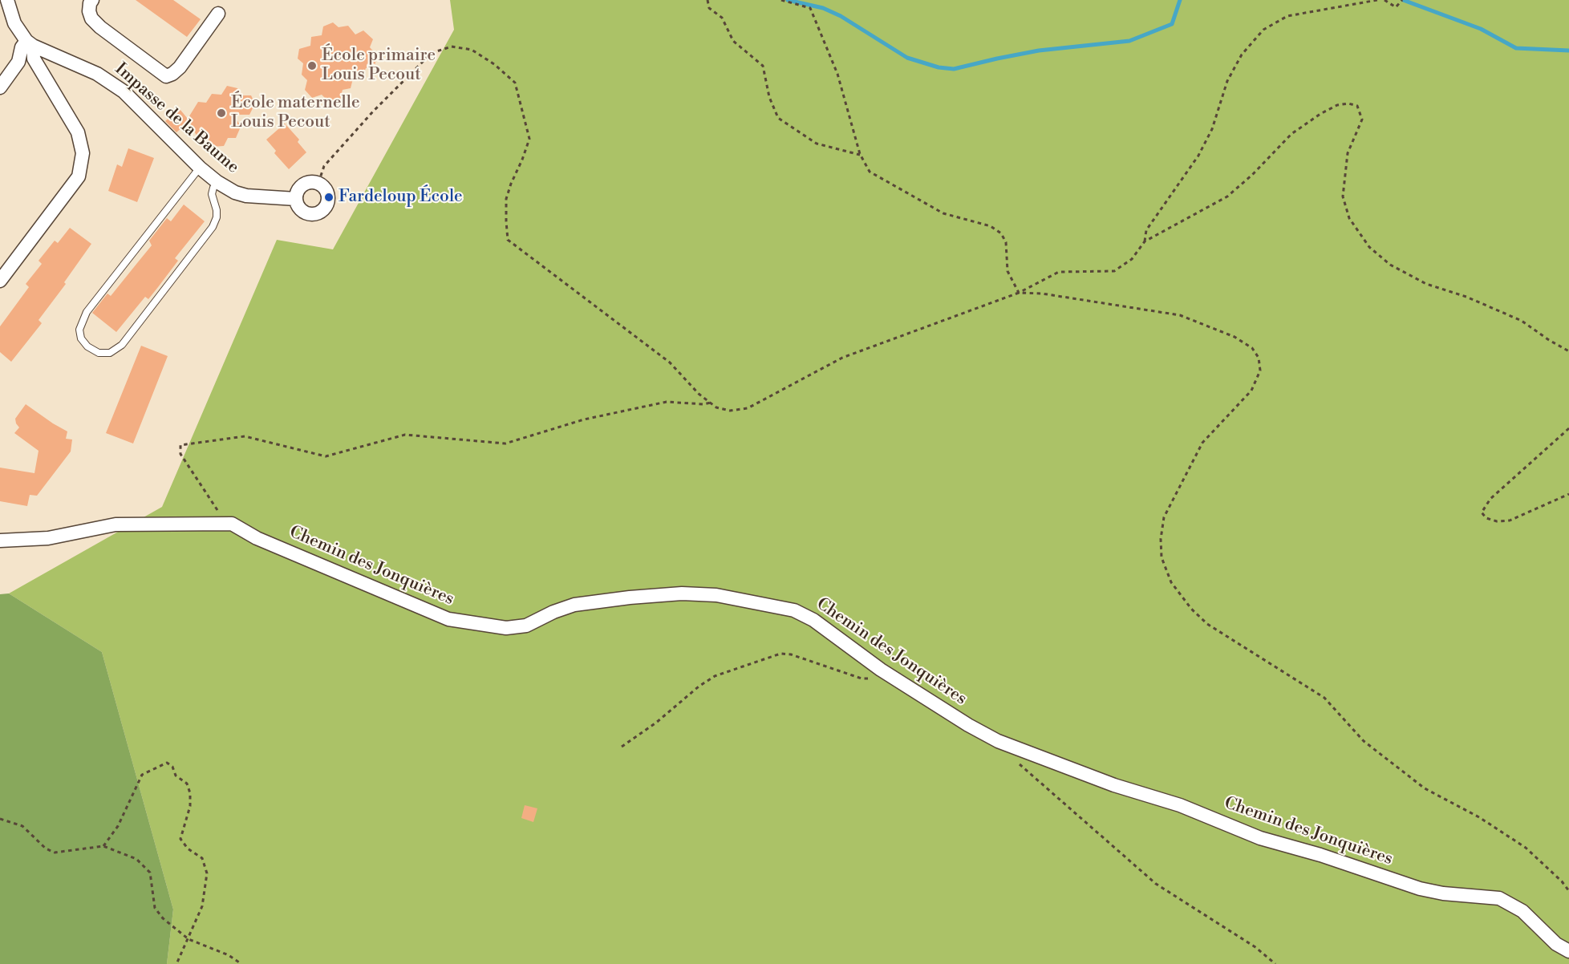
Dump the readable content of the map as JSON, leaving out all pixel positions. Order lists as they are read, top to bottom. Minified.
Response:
{"streets":{"street":["Impasse de la Baume","Chemin des Jonquières"]},"places":["École primaire Louis Pecout","École maternelle Louis Pecout","Fardeloup École"]}
